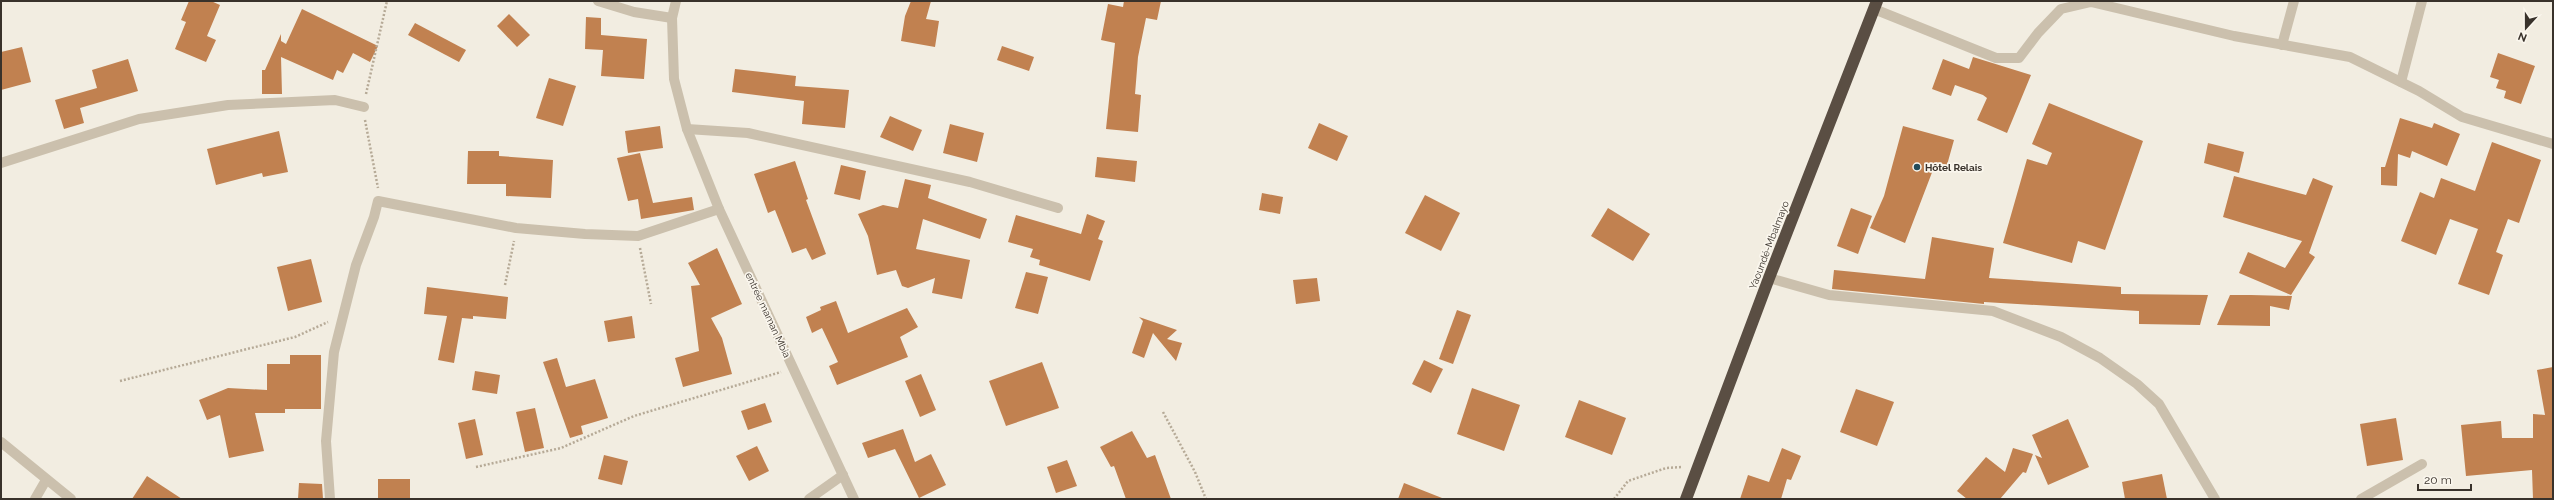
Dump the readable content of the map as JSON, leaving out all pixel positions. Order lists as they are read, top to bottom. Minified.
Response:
{"streets":{"highway":["Yaoundé-Mbalmayo"],"street":["entrée maman Mbia"]},"places":["Hôtel Relais"],"scale_bar":"20 m","north":"bottom"}
